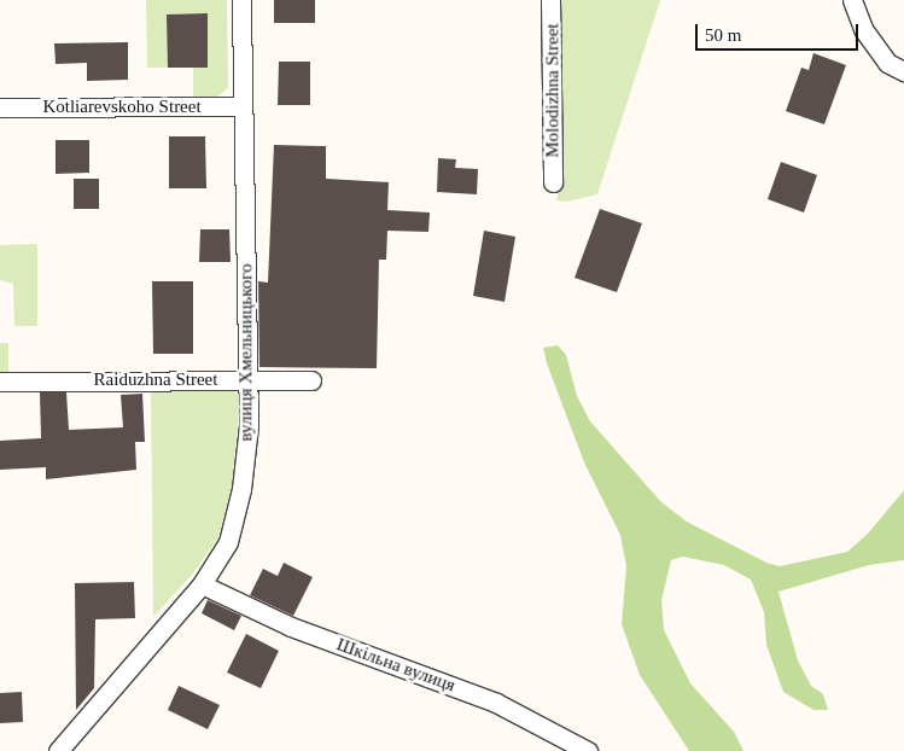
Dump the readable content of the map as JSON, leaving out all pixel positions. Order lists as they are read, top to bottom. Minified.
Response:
{"streets":{"street":["Molodizhna Street","Kotliarevskoho Street","вулиця Хмельницького","Raiduzhna Street","Шкільна вулиця"]},"crossings":[["Kotliarevskoho Street","вулиця Хмельницького"],["вулиця Хмельницького","Raiduzhna Street"],["вулиця Хмельницького","Шкільна вулиця"]],"scale_bar":"50 m"}
